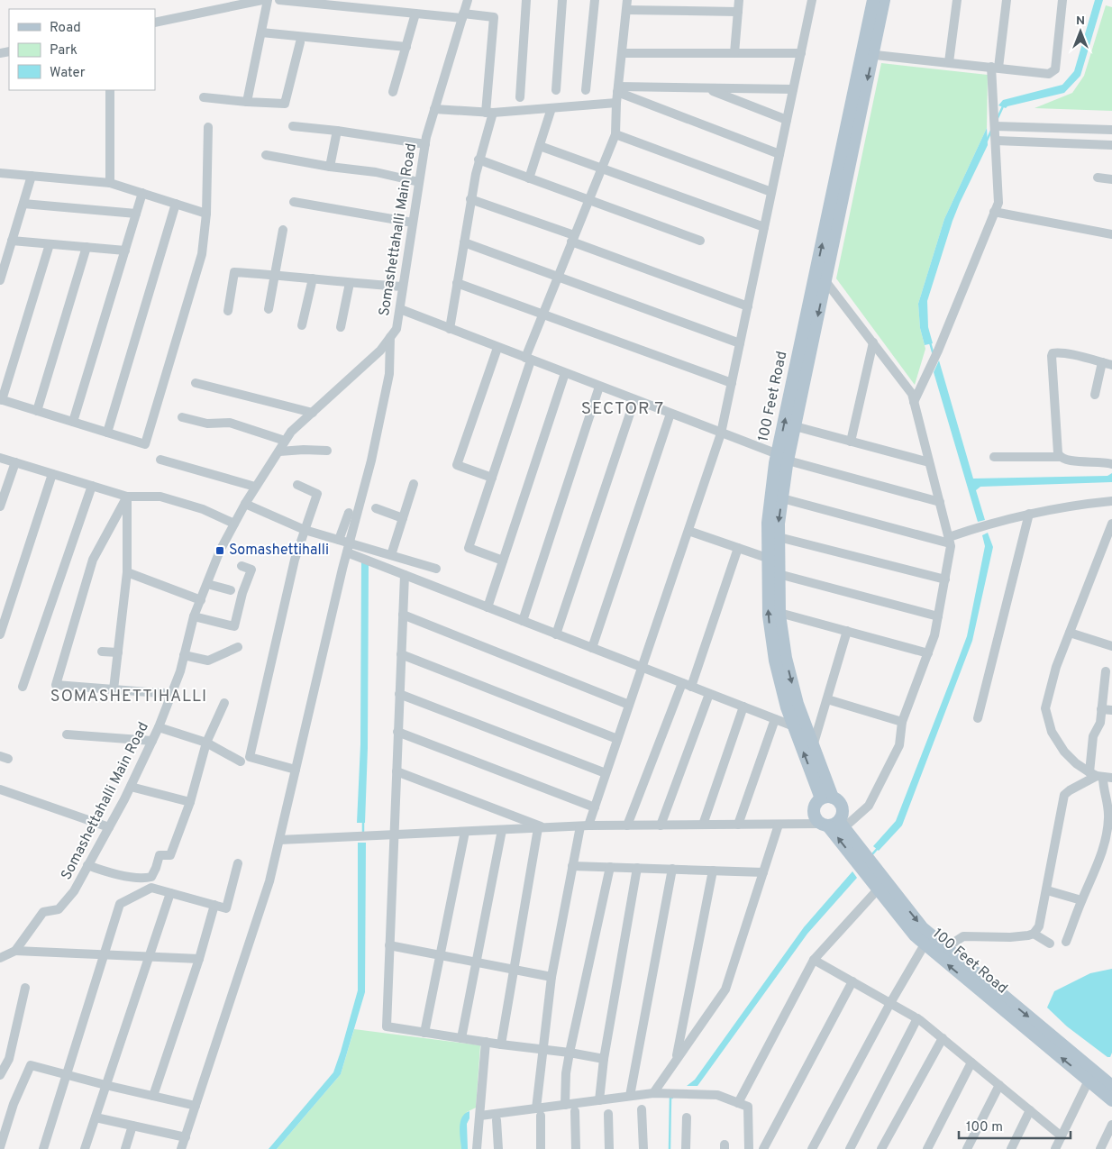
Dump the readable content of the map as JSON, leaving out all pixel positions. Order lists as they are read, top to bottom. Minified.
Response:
{"streets":{"main road":["100 Feet Road"],"street":["Somashettahalli Main Road"]},"districts":["SECTOR 7","SOMASHETTIHALLI"],"places":{"transit":["Somashettihalli"]},"legend":["Road","Park","Water"],"scale_bar":"100 m","north":"top"}
